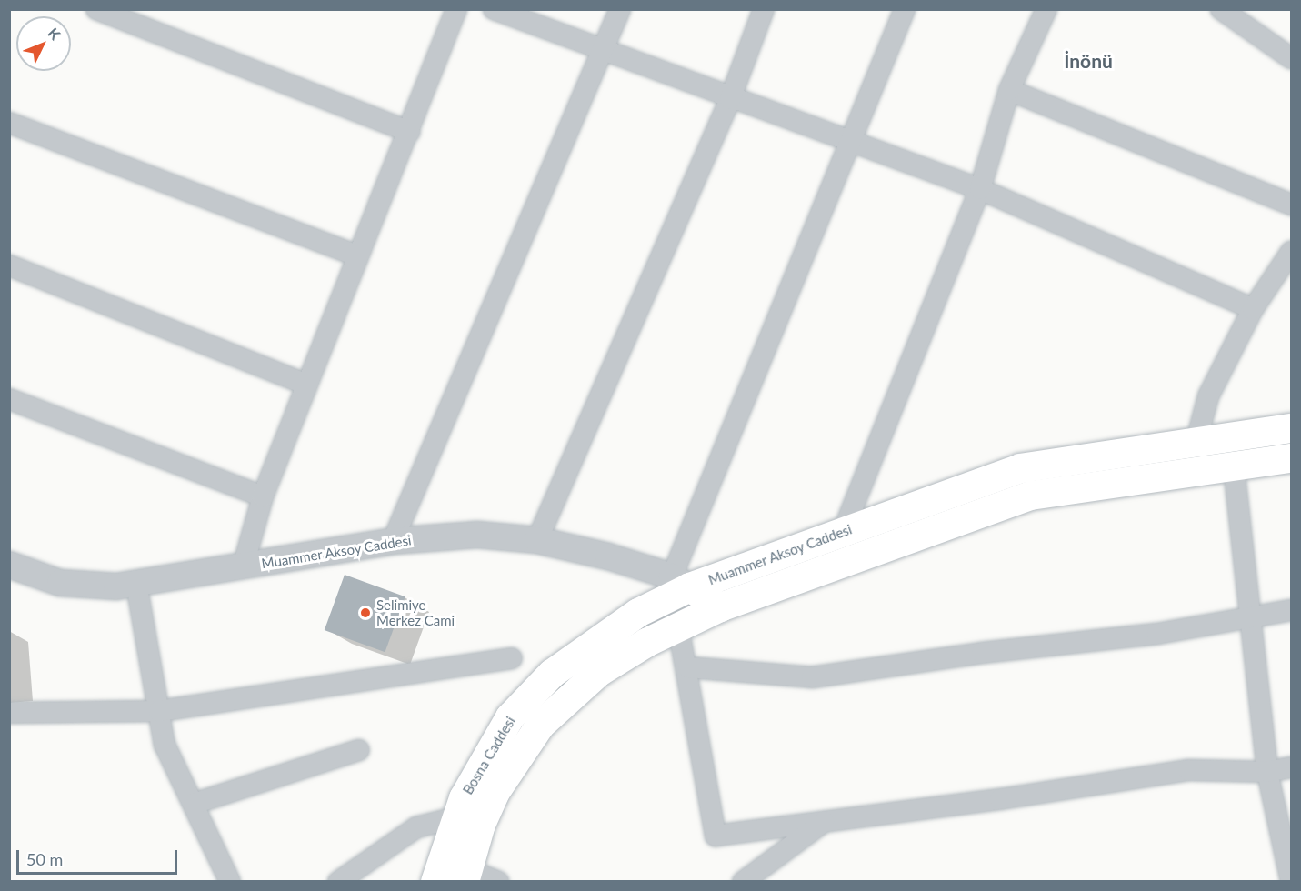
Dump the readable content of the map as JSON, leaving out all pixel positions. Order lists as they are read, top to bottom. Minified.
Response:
{"streets":{"main road":["Muammer Aksoy Caddesi","Bosna Caddesi"]},"crossings":[["Muammer Aksoy Caddesi","Bosna Caddesi"]],"districts":["İnönü"],"places":["Selimiye Merkez Cami"],"scale_bar":"50 m","north":"top right"}
